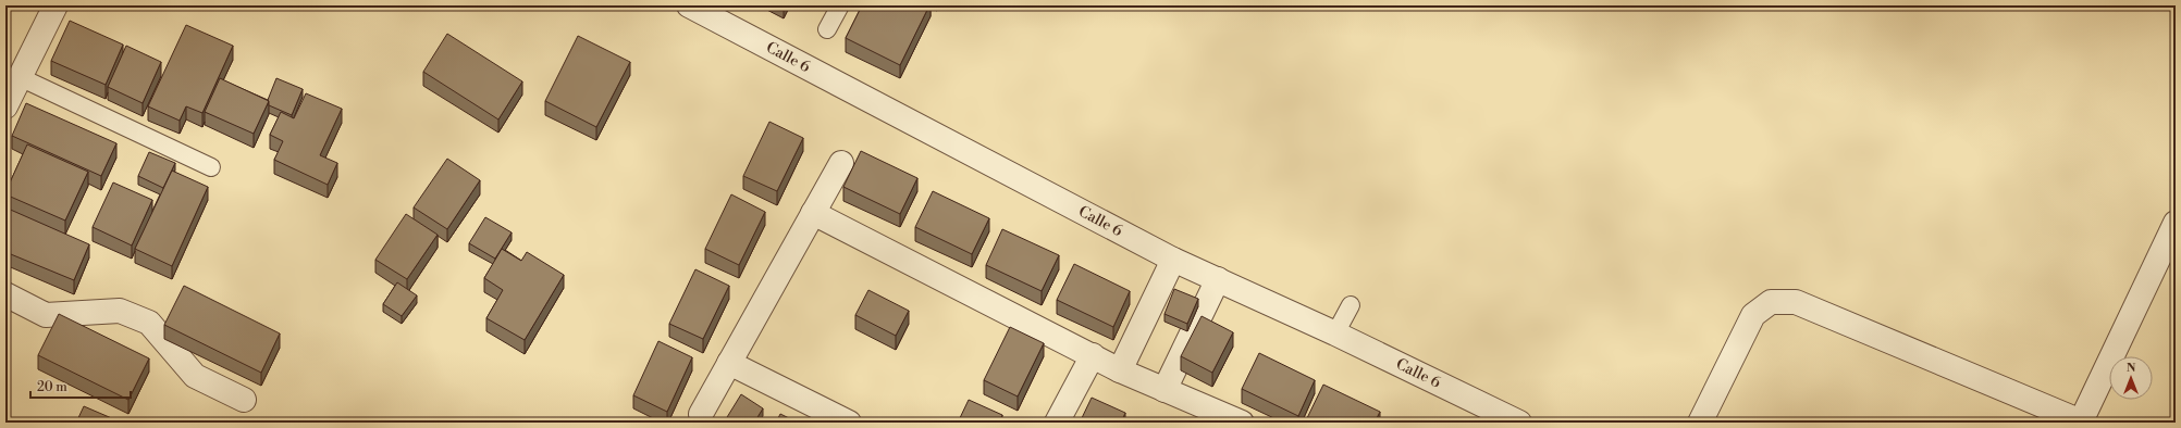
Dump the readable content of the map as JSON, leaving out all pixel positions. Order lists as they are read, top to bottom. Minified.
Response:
{"streets":{"street":["Calle 6"]},"scale_bar":"20 m","north":"top"}
